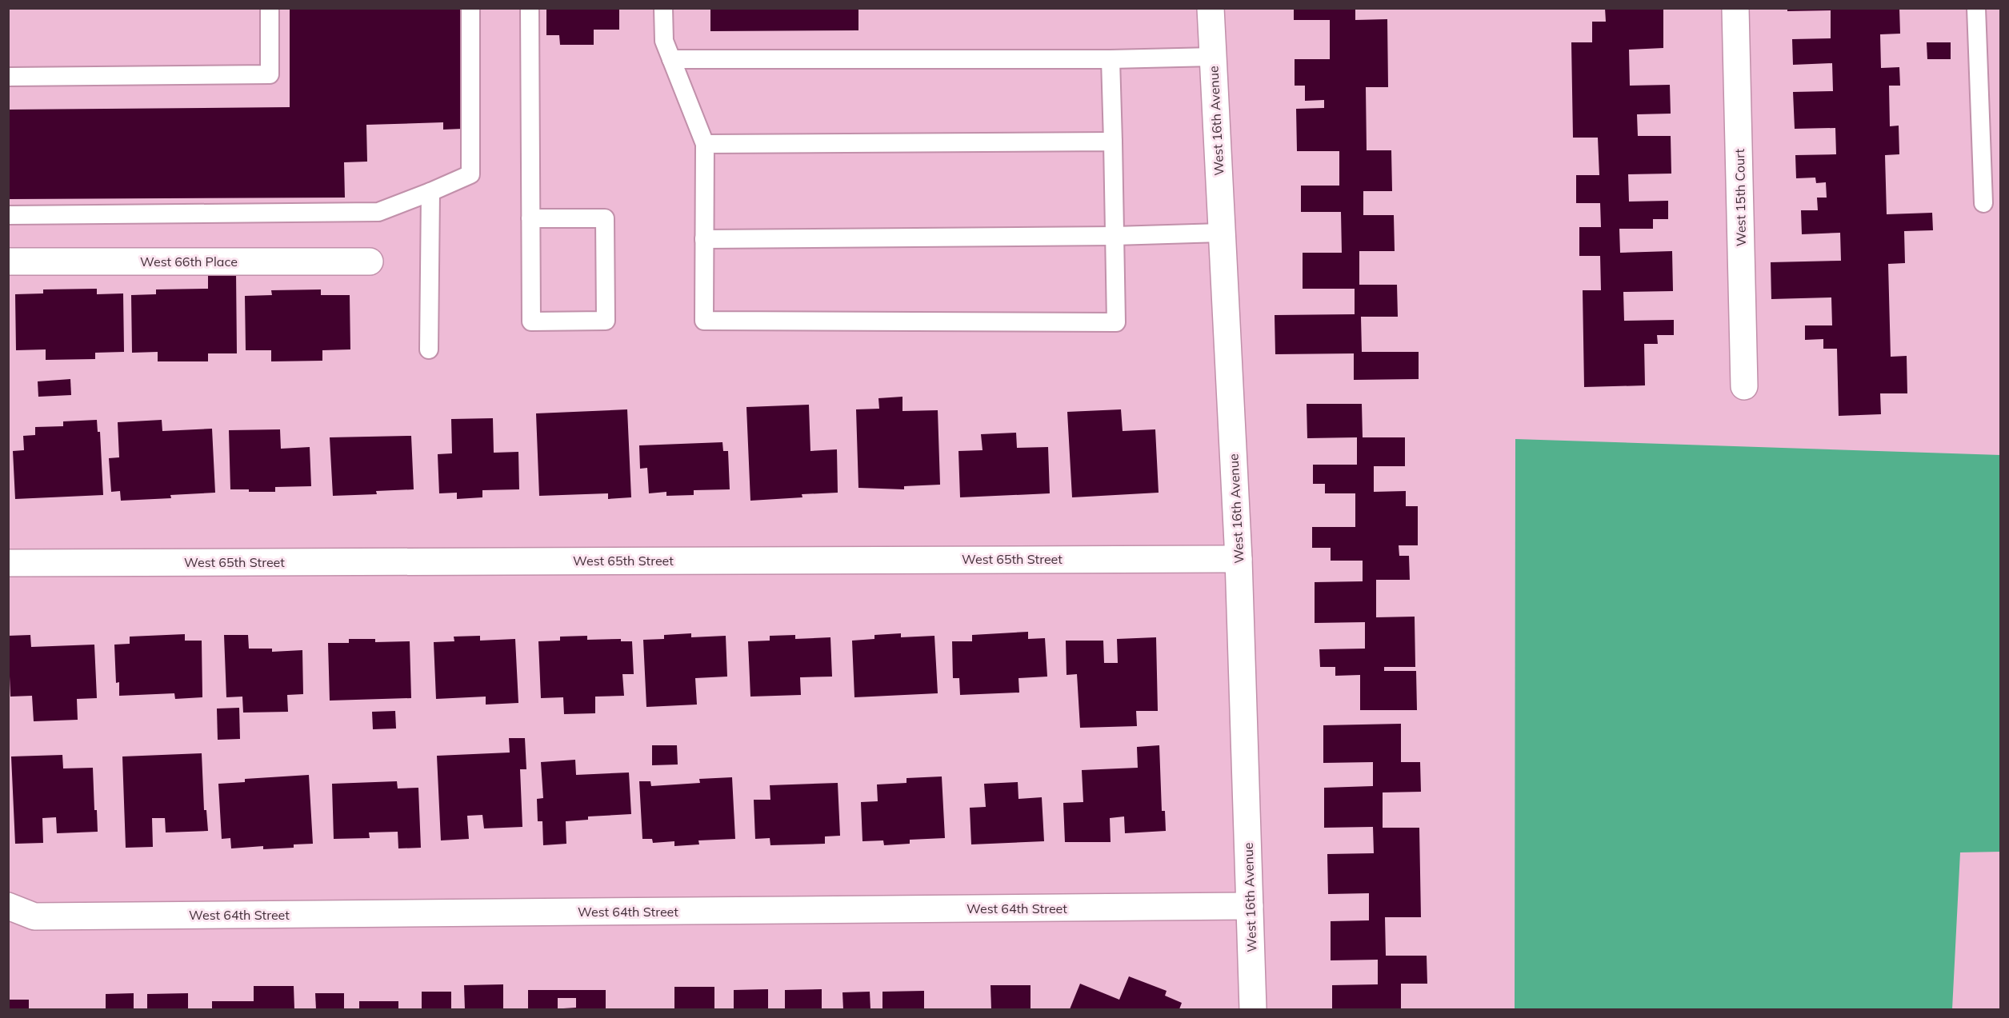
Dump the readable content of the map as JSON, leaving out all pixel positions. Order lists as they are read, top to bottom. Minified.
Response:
{"streets":{"street":["West 16th Avenue","West 15th Court","West 66th Place","West 65th Street","West 64th Street"]},"crossings":[["West 16th Avenue","West 65th Street"],["West 16th Avenue","West 64th Street"]]}
